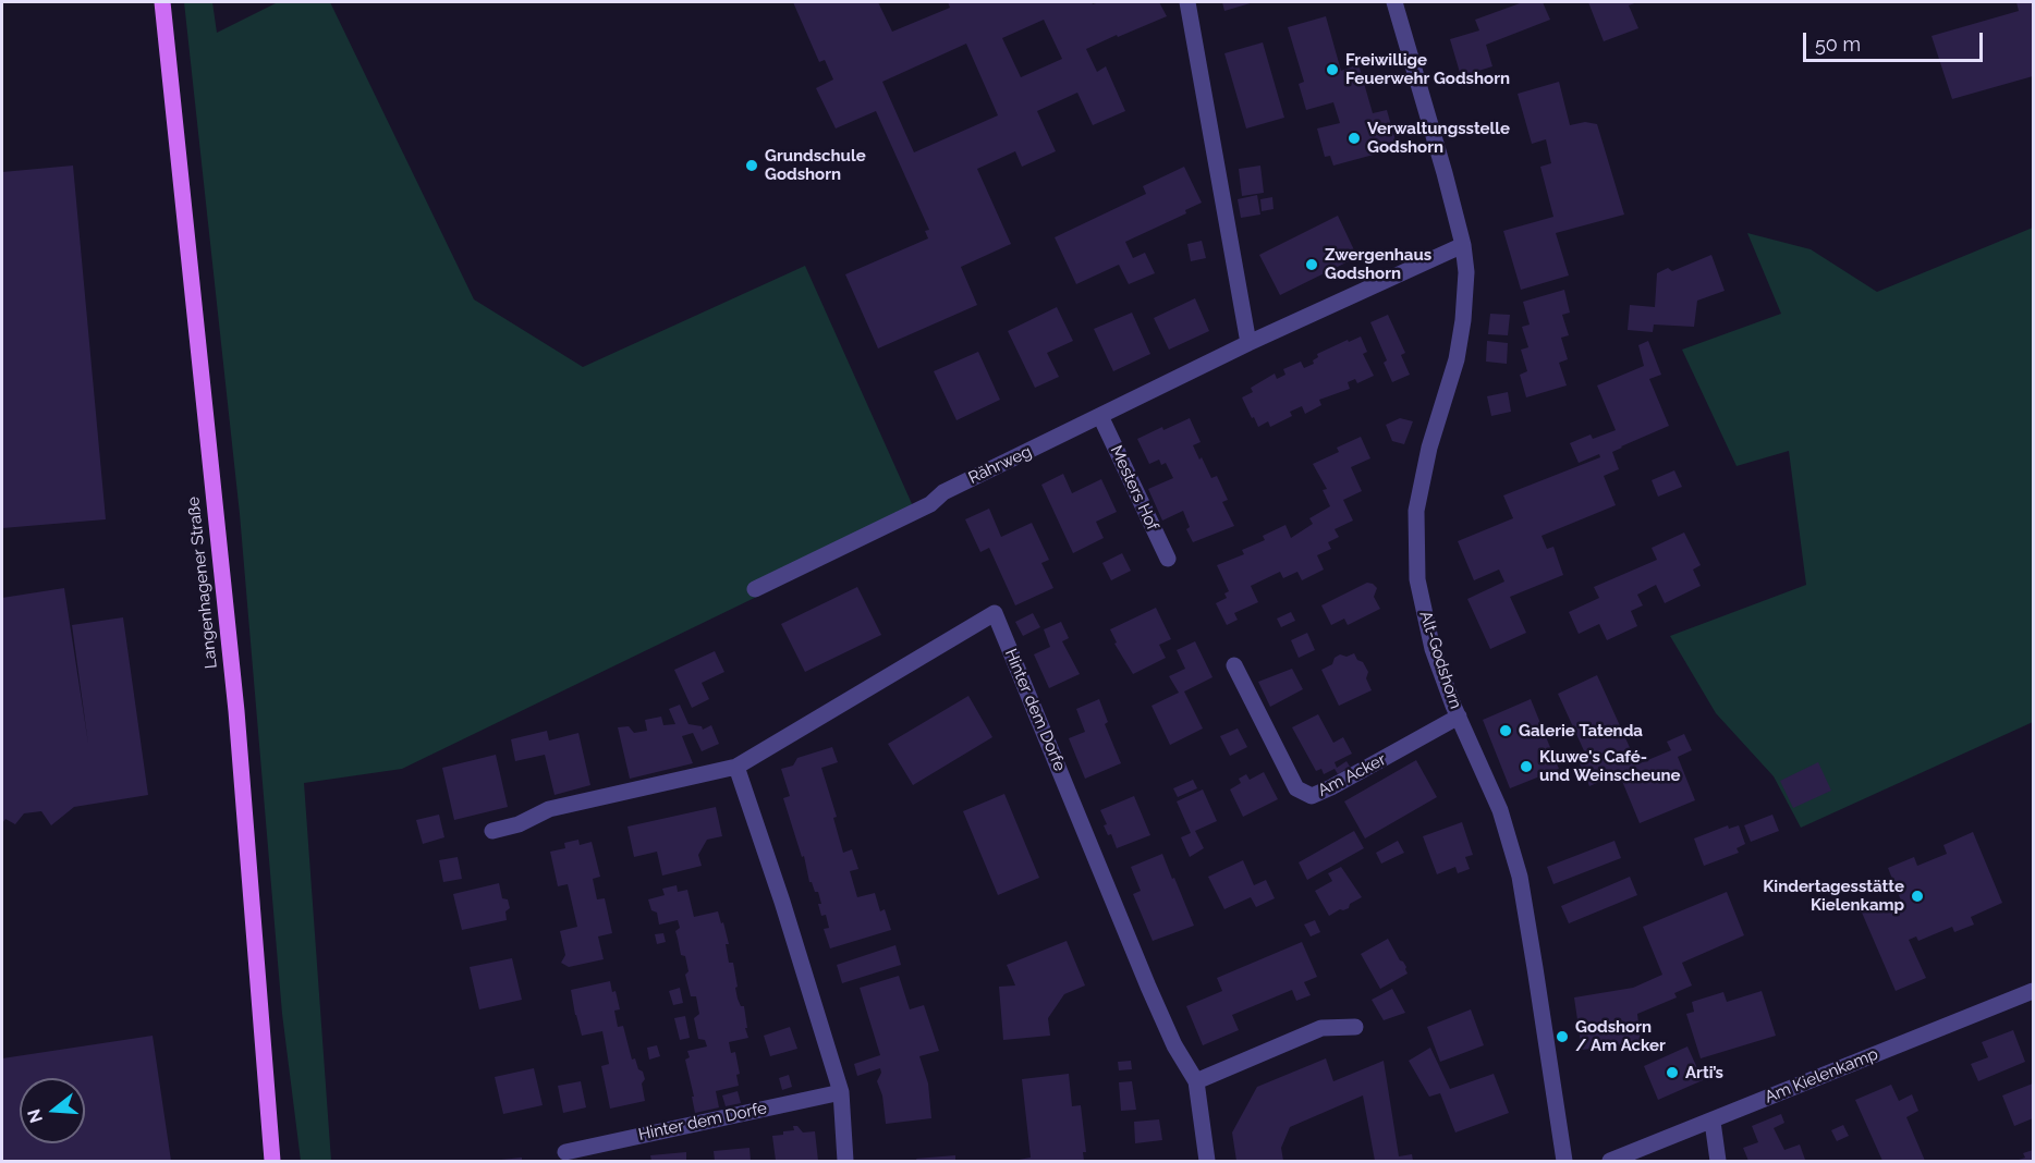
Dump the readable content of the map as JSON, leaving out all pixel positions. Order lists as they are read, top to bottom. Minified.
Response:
{"streets":{"main road":["Langenhagener Straße"],"street":["Rährweg","Mesters Hof","Alt-Godshorn","Hinter dem Dorfe","Am Acker","Am Kielenkamp"]},"crossings":[["Rährweg","Mesters Hof"],["Rährweg","Alt-Godshorn"],["Alt-Godshorn","Am Acker"]],"places":["Freiwillige Feuerwehr Godshorn","Verwaltungsstelle Godshorn","Grundschule Godshorn","Zwergenhaus Godshorn","Galerie Tatenda","Kluwe's Café- und Weinscheune","Kindertagesstätte Kielenkamp","Godshorn / Am Acker","Arti’s"],"scale_bar":"50 m","north":"left"}
